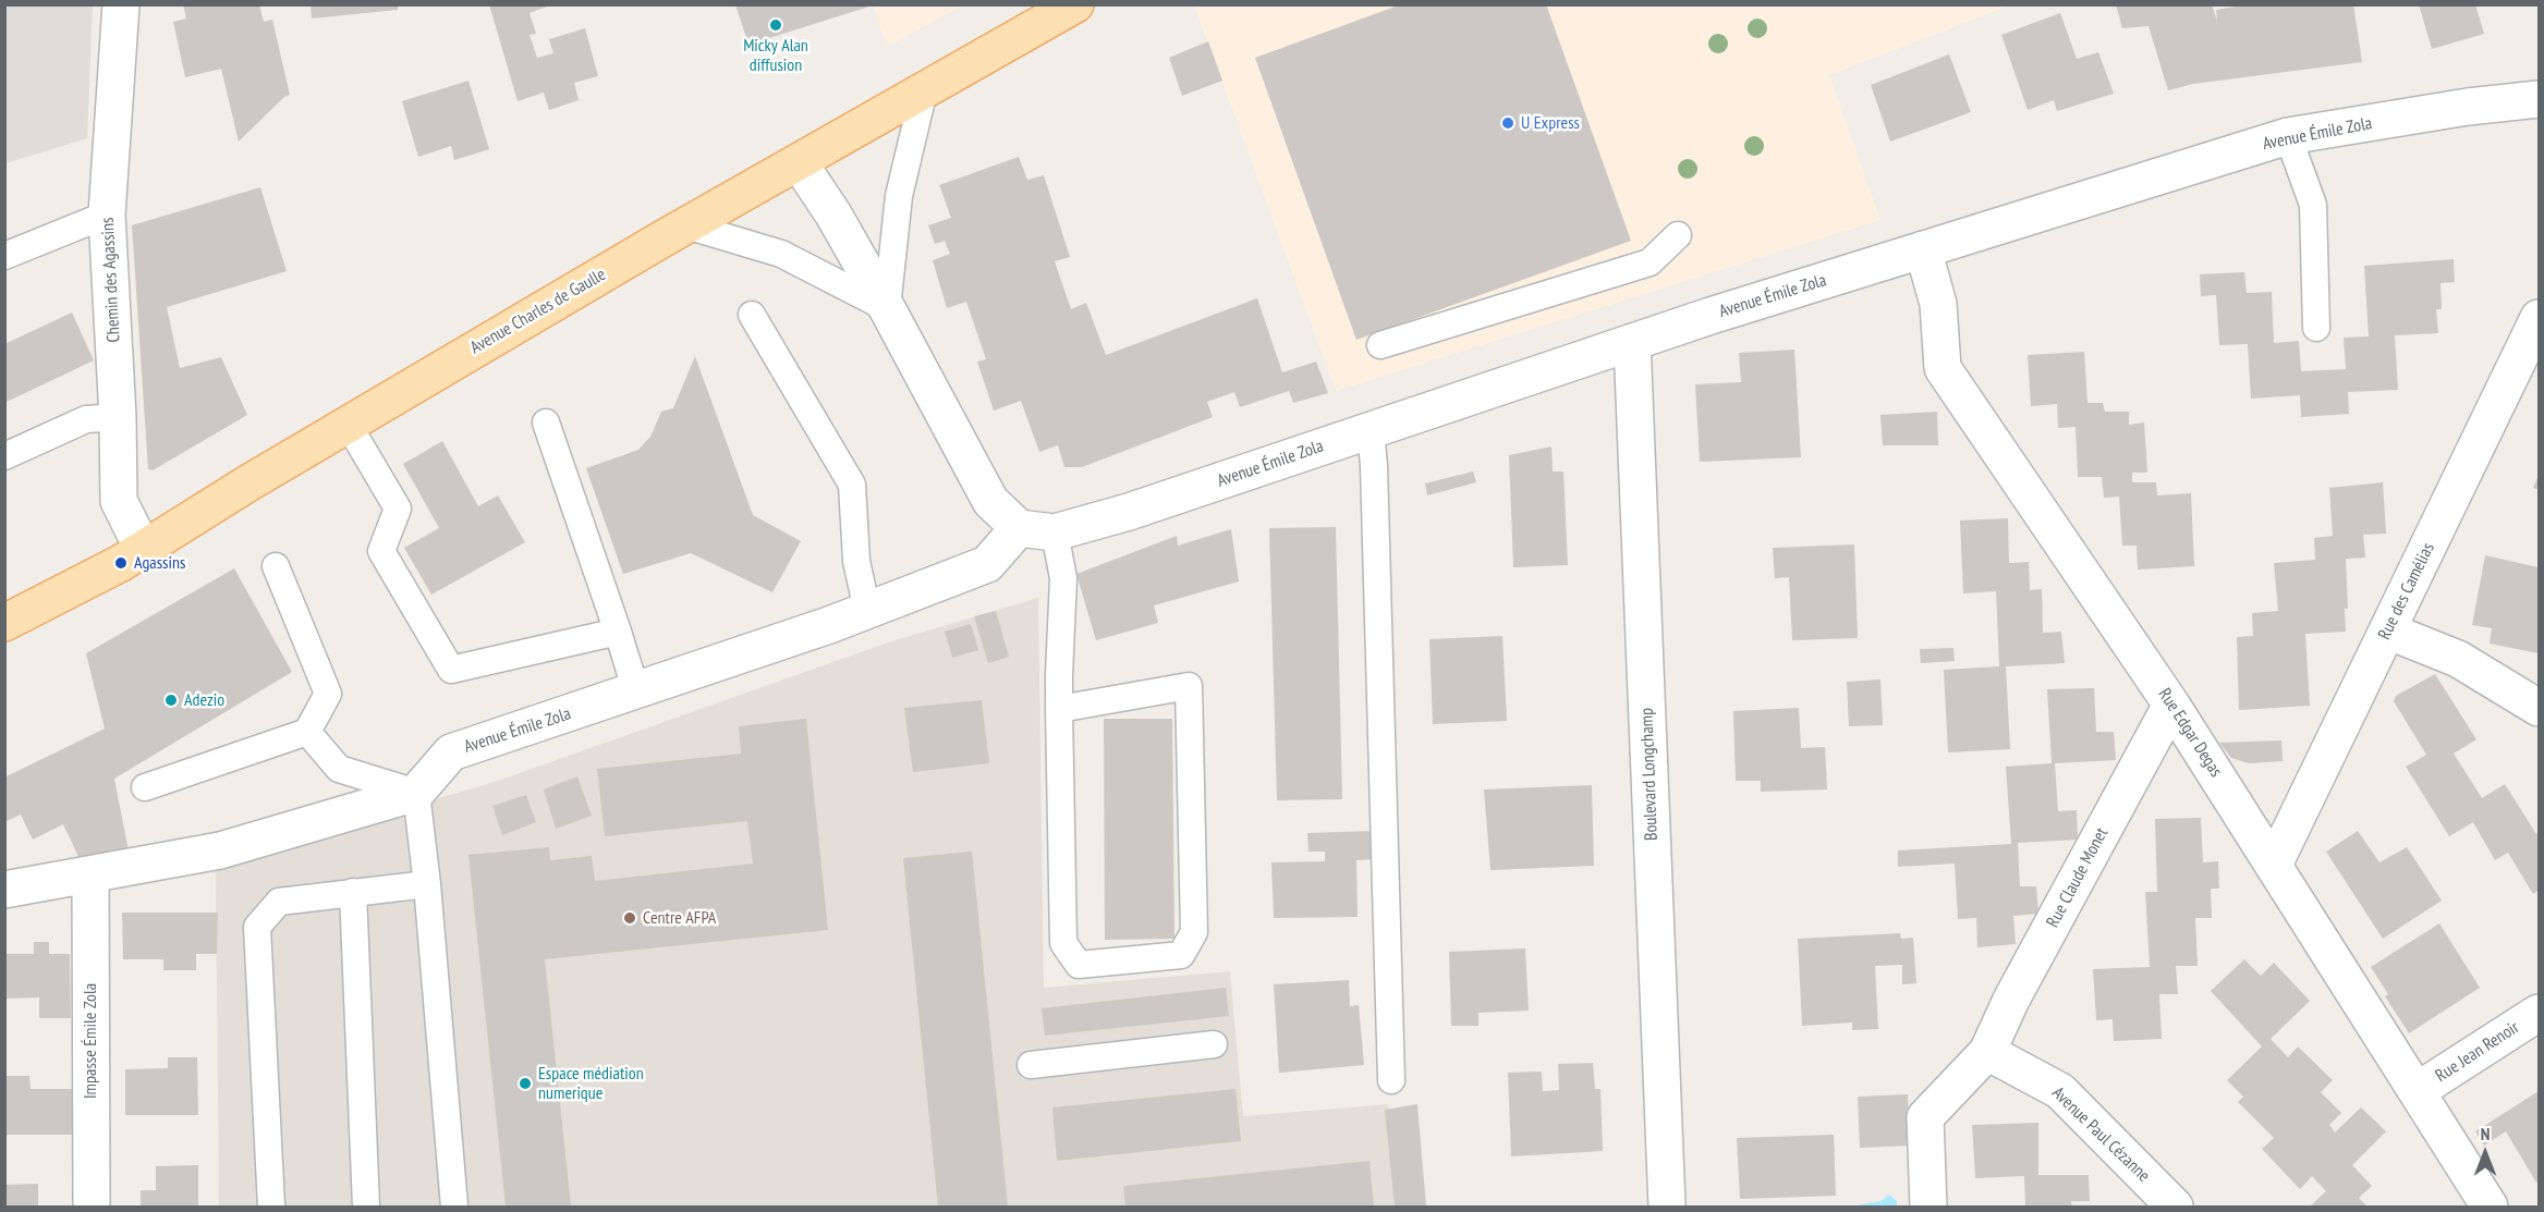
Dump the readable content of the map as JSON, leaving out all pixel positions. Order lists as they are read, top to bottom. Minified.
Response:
{"streets":{"main road":["Avenue Charles de Gaulle"],"street":["Avenue Émile Zola","Chemin des Agassins","Rue des Camélias","Rue Edgar Degas","Boulevard Longchamp","Rue Claude Monet","Impasse Émile Zola","Rue Jean Renoir","Avenue Paul Cézanne"]},"crossings":[["Avenue Émile Zola","Rue Edgar Degas"],["Avenue Émile Zola","Boulevard Longchamp"],["Chemin des Agassins","Avenue Charles de Gaulle"],["Rue des Camélias","Rue Edgar Degas"],["Rue Edgar Degas","Rue Claude Monet"],["Rue Edgar Degas","Rue Jean Renoir"],["Rue Claude Monet","Avenue Paul Cézanne"]],"places":["Micky Alan diffusion","U Express","Agassins","Adezio","Centre AFPA","Espace médiation numerique"],"north":"top"}
